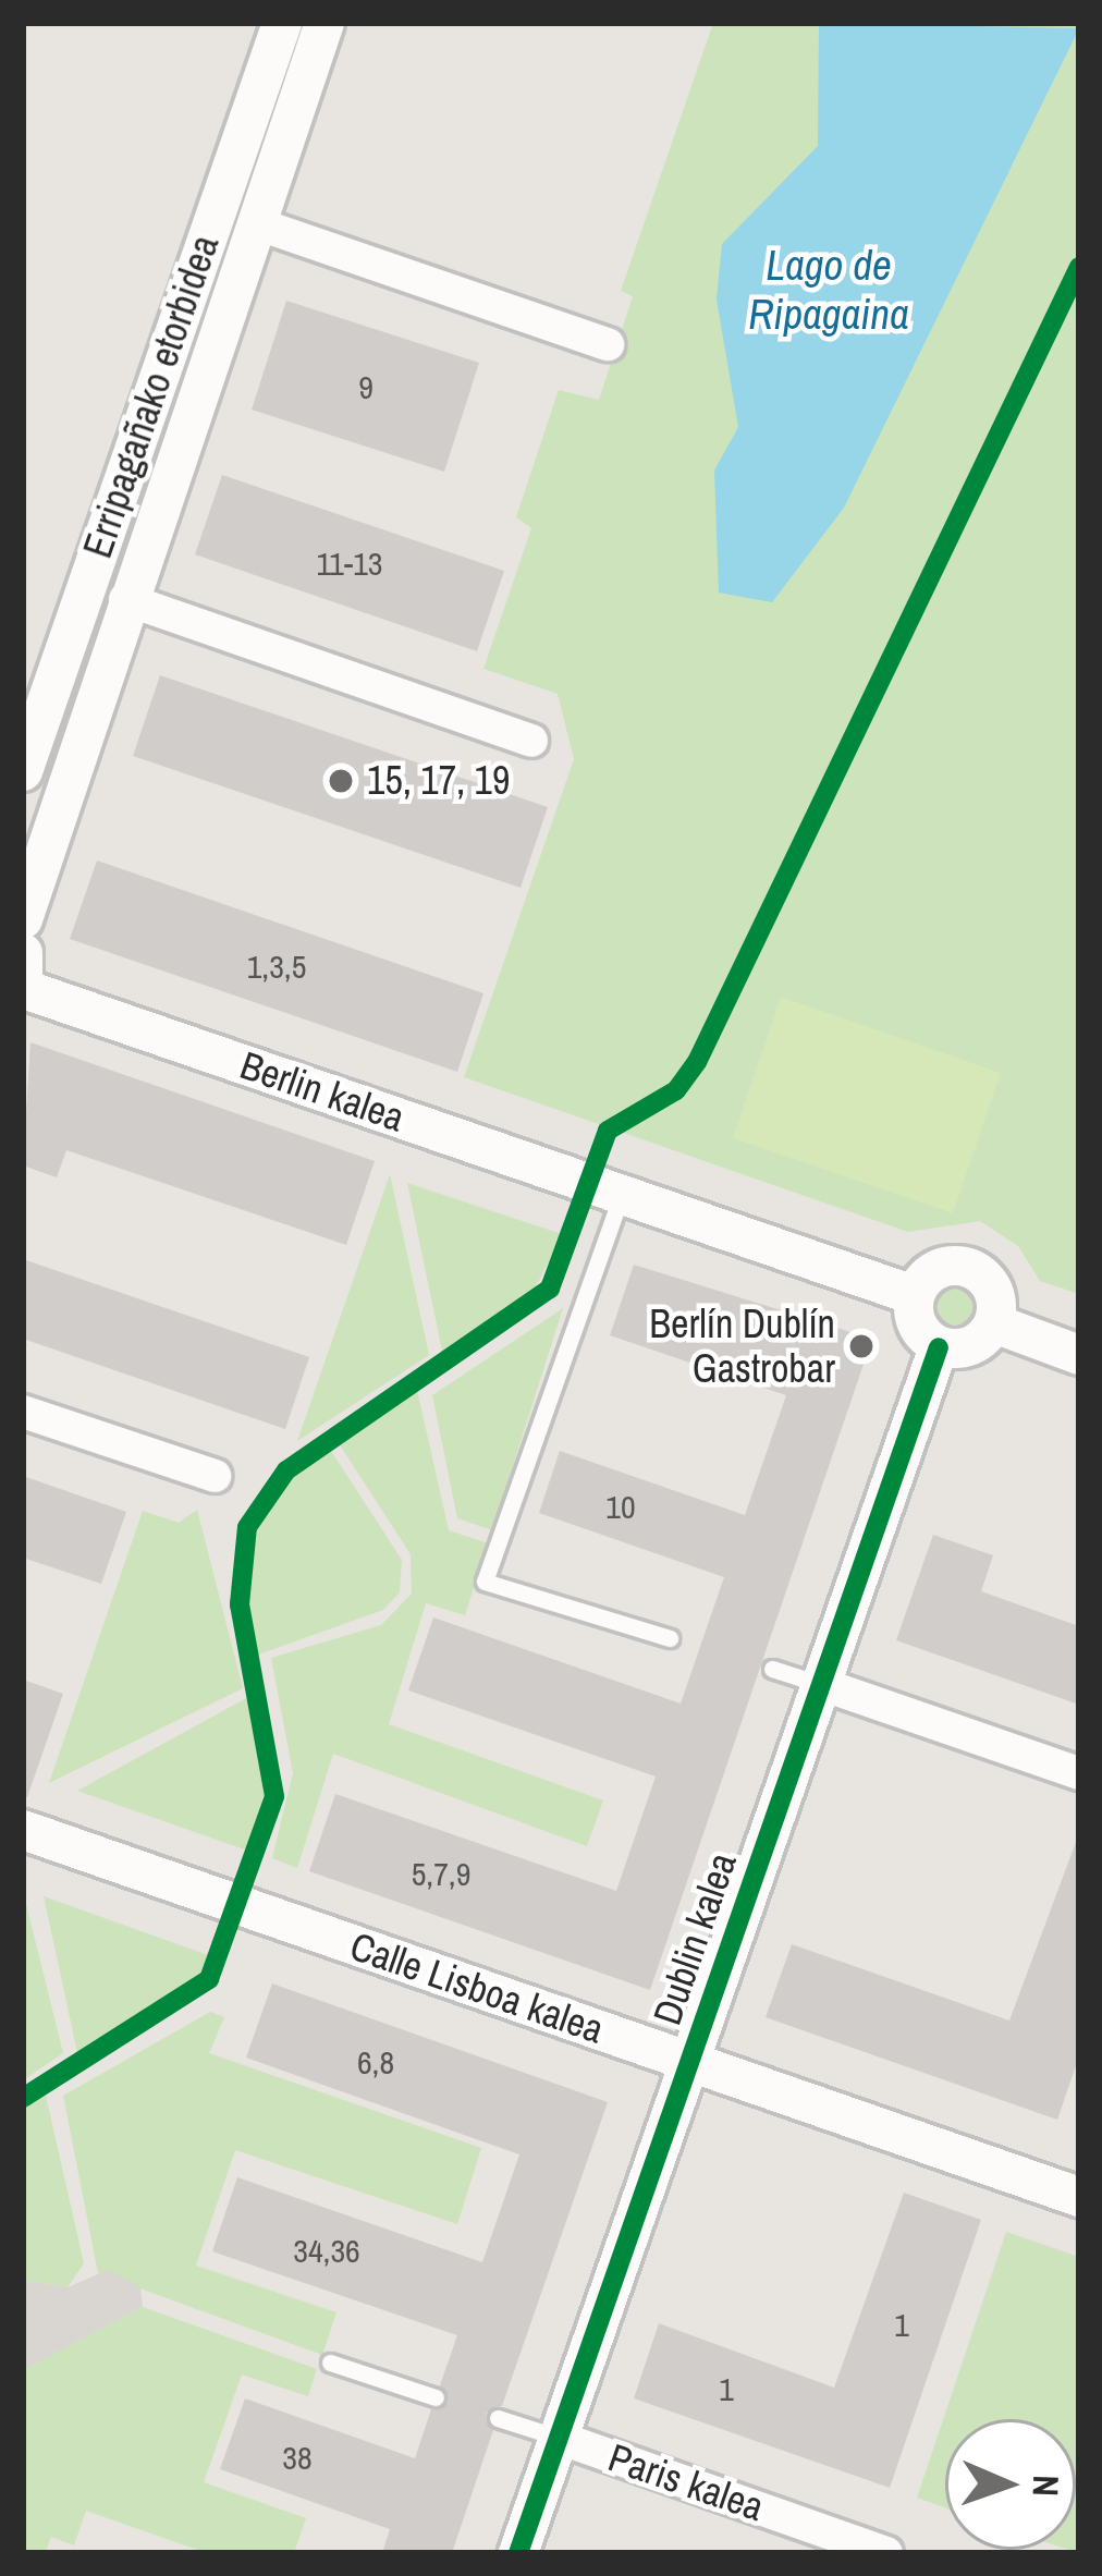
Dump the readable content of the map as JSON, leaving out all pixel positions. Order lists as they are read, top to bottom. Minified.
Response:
{"streets":{"street":["Erripagañako etorbidea","Berlin kalea","Dublin kalea","Calle Lisboa kalea","Paris kalea"]},"crossings":[["Berlin kalea","Dublin kalea"],["Dublin kalea","Calle Lisboa kalea"],["Dublin kalea","Paris kalea"]],"water":["Lago de Ripagaina"],"places":["15, 17, 19","Berlín Dublín Gastrobar"],"house_numbers":["9","11-13","1,3,5","10","5,7,9","6,8","34,36","1","1","38"],"north":"right"}
